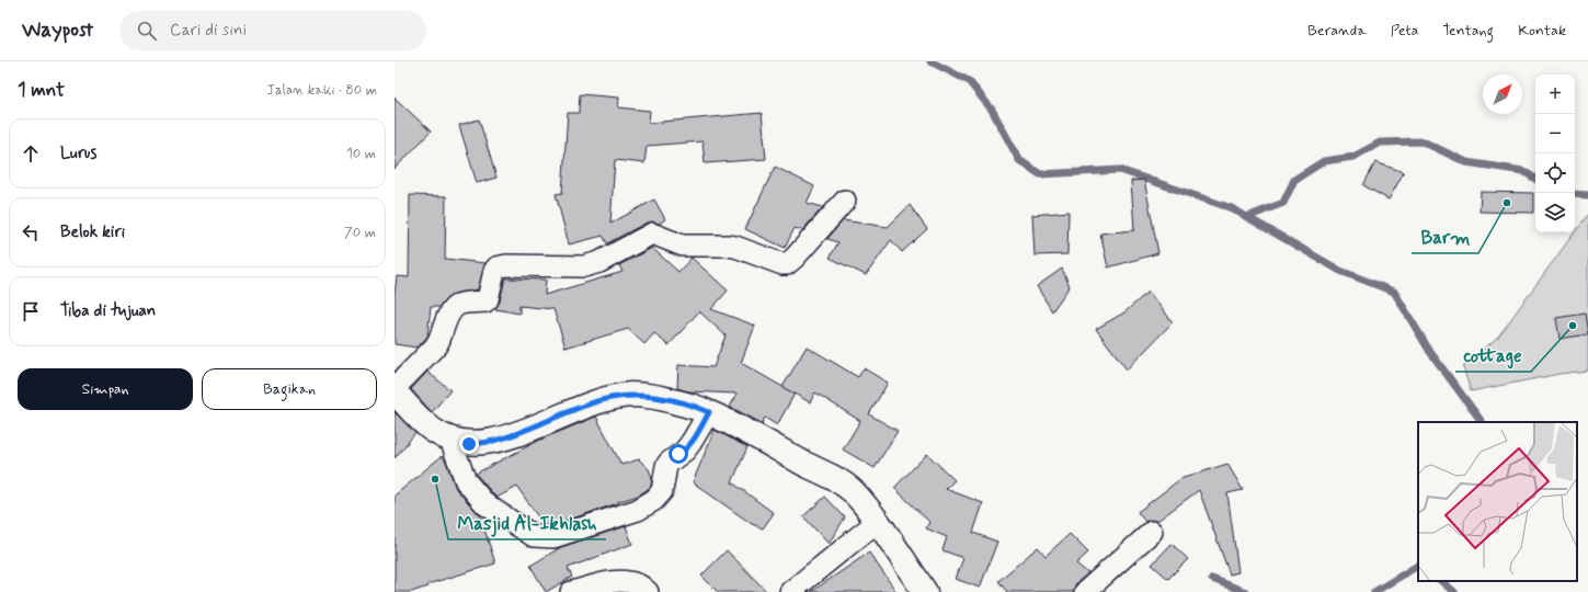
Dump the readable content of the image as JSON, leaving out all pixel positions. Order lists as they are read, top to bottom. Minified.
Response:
{"places":["Barm","cottage","Masjid Al-Ikhlash"],"north":"top right","page":{"header":"Waypost","search":"Cari di sini","nav":["Beranda","Peta","Tentang","Kontak"],"heading":["1 mnt","Jalan kaki · 80 m"],"map_buttons":["+","−"],"list":[["Lurus","10 m"],["Belok kiri","70 m"],"Tiba di tujuan"],"buttons":["Simpan","Bagikan"]}}
